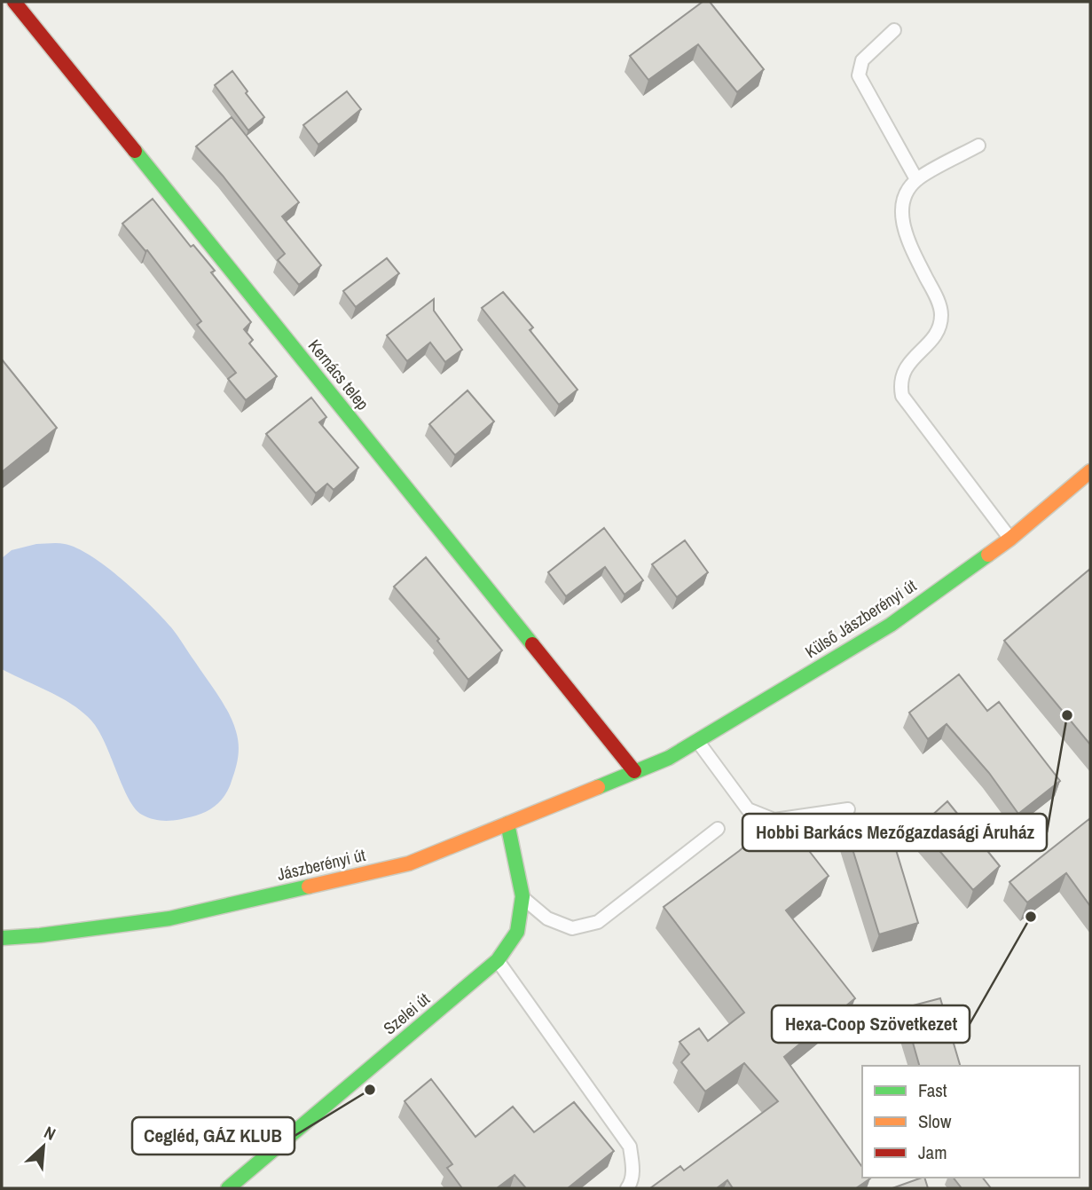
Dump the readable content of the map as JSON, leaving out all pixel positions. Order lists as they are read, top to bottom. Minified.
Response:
{"streets":{"street":["Kernács telep","Külső Jászberényi út","Jászberényi út","Szelei út"]},"crossings":[["Kernács telep","Külső Jászberényi út"],["Kernács telep","Jászberényi út"],["Külső Jászberényi út","Jászberényi út"],["Jászberényi út","Szelei út"]],"places":["Hobbi Barkács Mezőgazdasági Áruház","Hexa-Coop Szövetkezet","Cegléd, GÁZ KLUB"],"legend":["Fast","Slow","Jam"],"north":"top right"}
